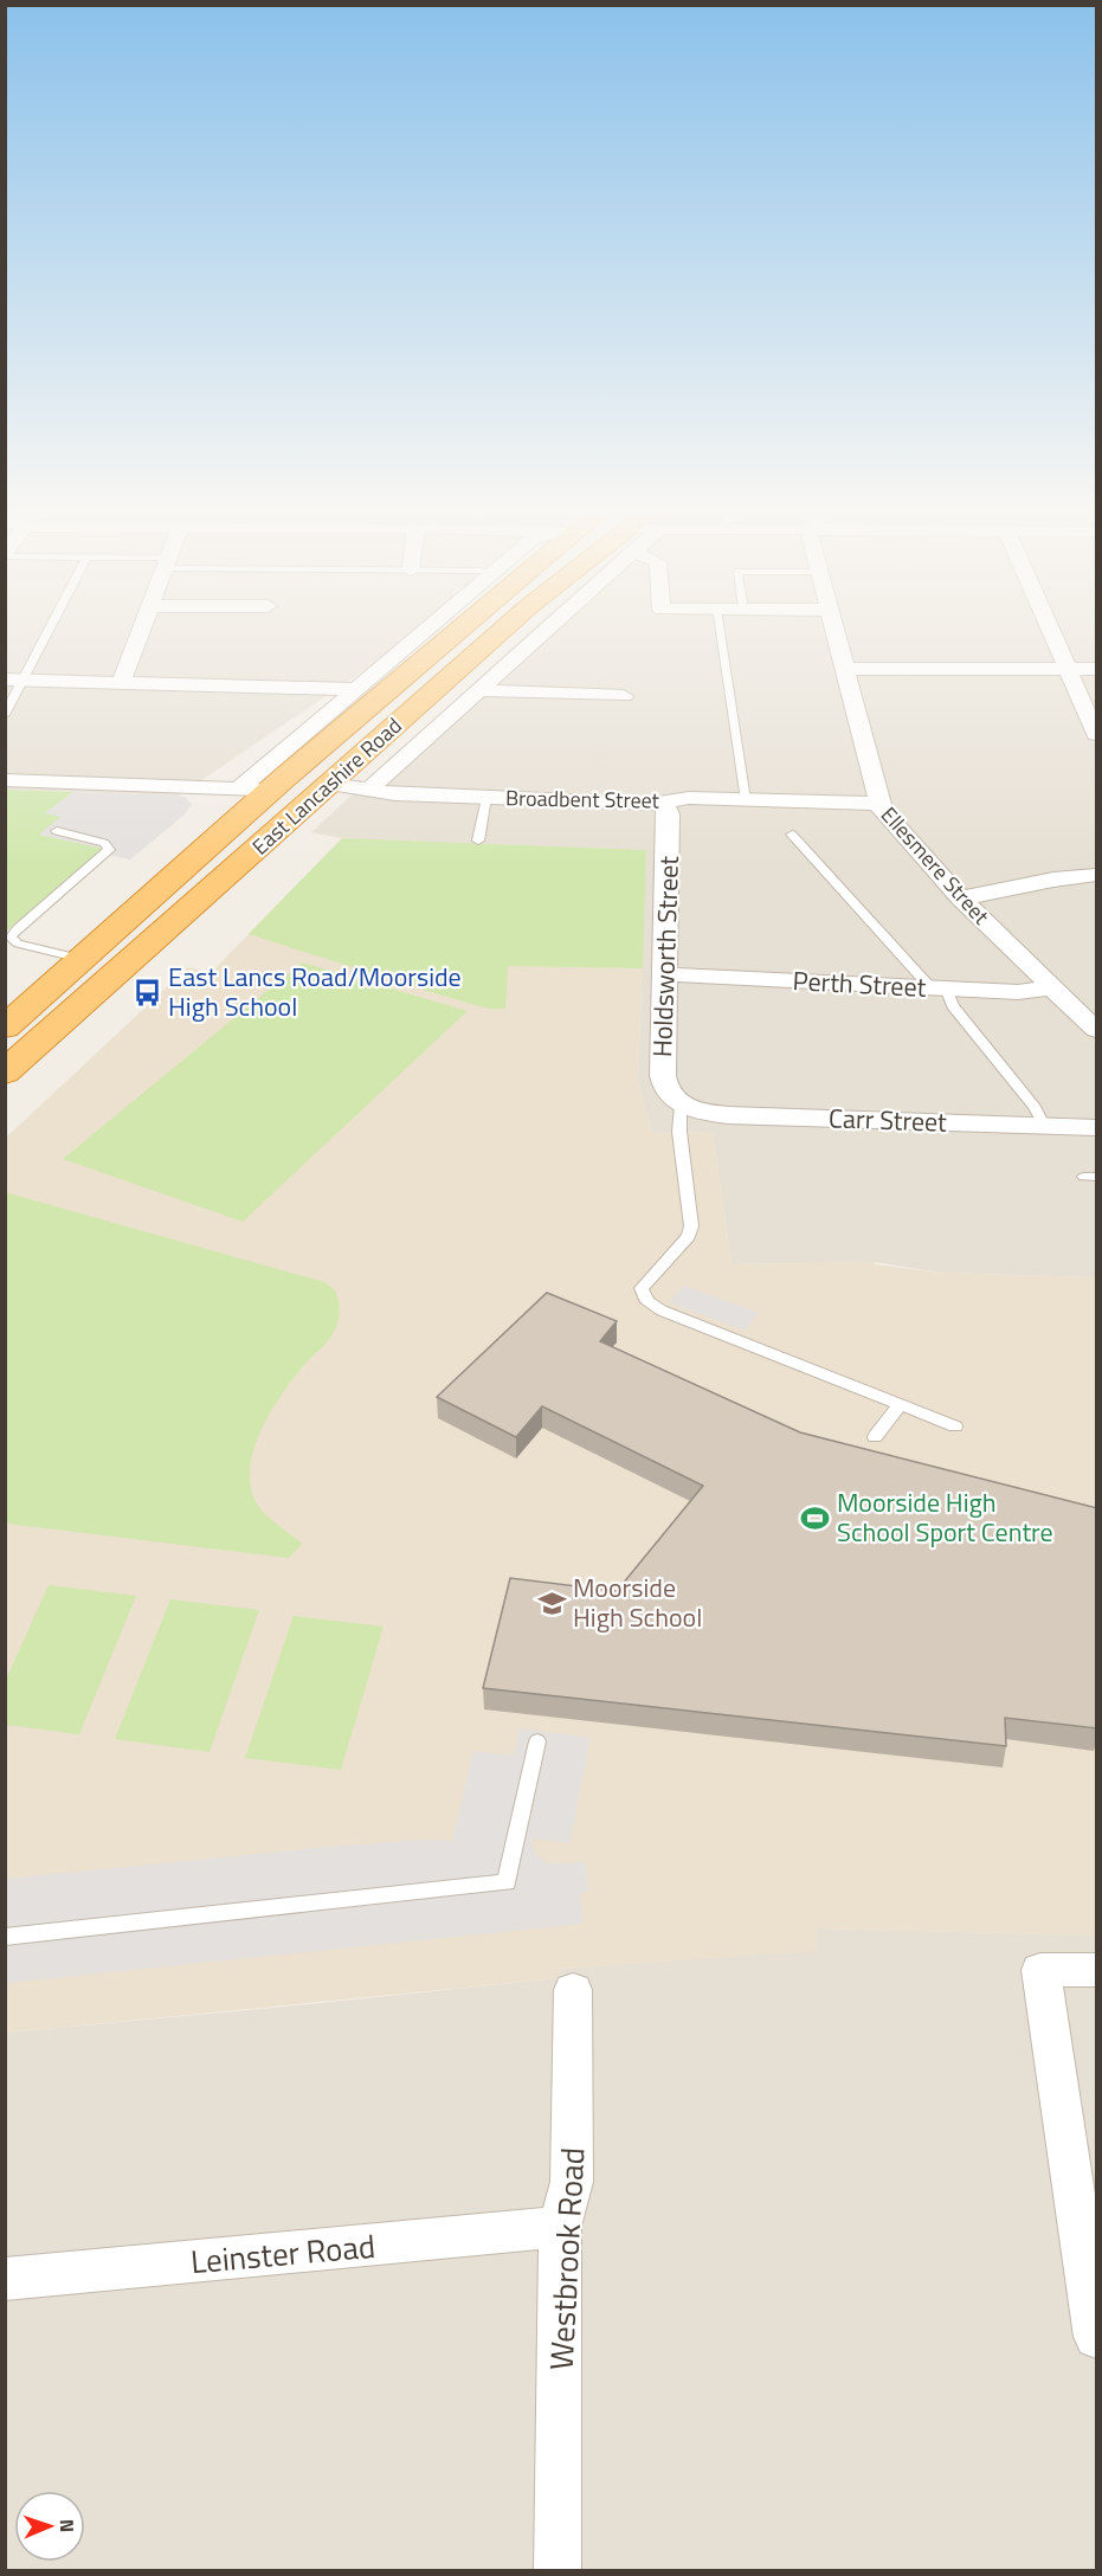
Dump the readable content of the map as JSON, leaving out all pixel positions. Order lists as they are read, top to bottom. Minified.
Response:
{"streets":{"highway":["East Lancashire Road"],"street":["Broadbent Street","Ellesmere Street","Holdsworth Street","Perth Street","Carr Street","Leinster Road","Westbrook Road"]},"crossings":[["East Lancashire Road","Broadbent Street"],["Broadbent Street","Ellesmere Street"],["Broadbent Street","Holdsworth Street"],["Ellesmere Street","Perth Street"],["Holdsworth Street","Perth Street"],["Holdsworth Street","Carr Street"],["Leinster Road","Westbrook Road"]],"places":{"bus stop":["East Lancs Road/Moorside High School"],"sports":["Moorside High School Sport Centre"],"school or university":["Moorside High School"]},"north":"right"}
